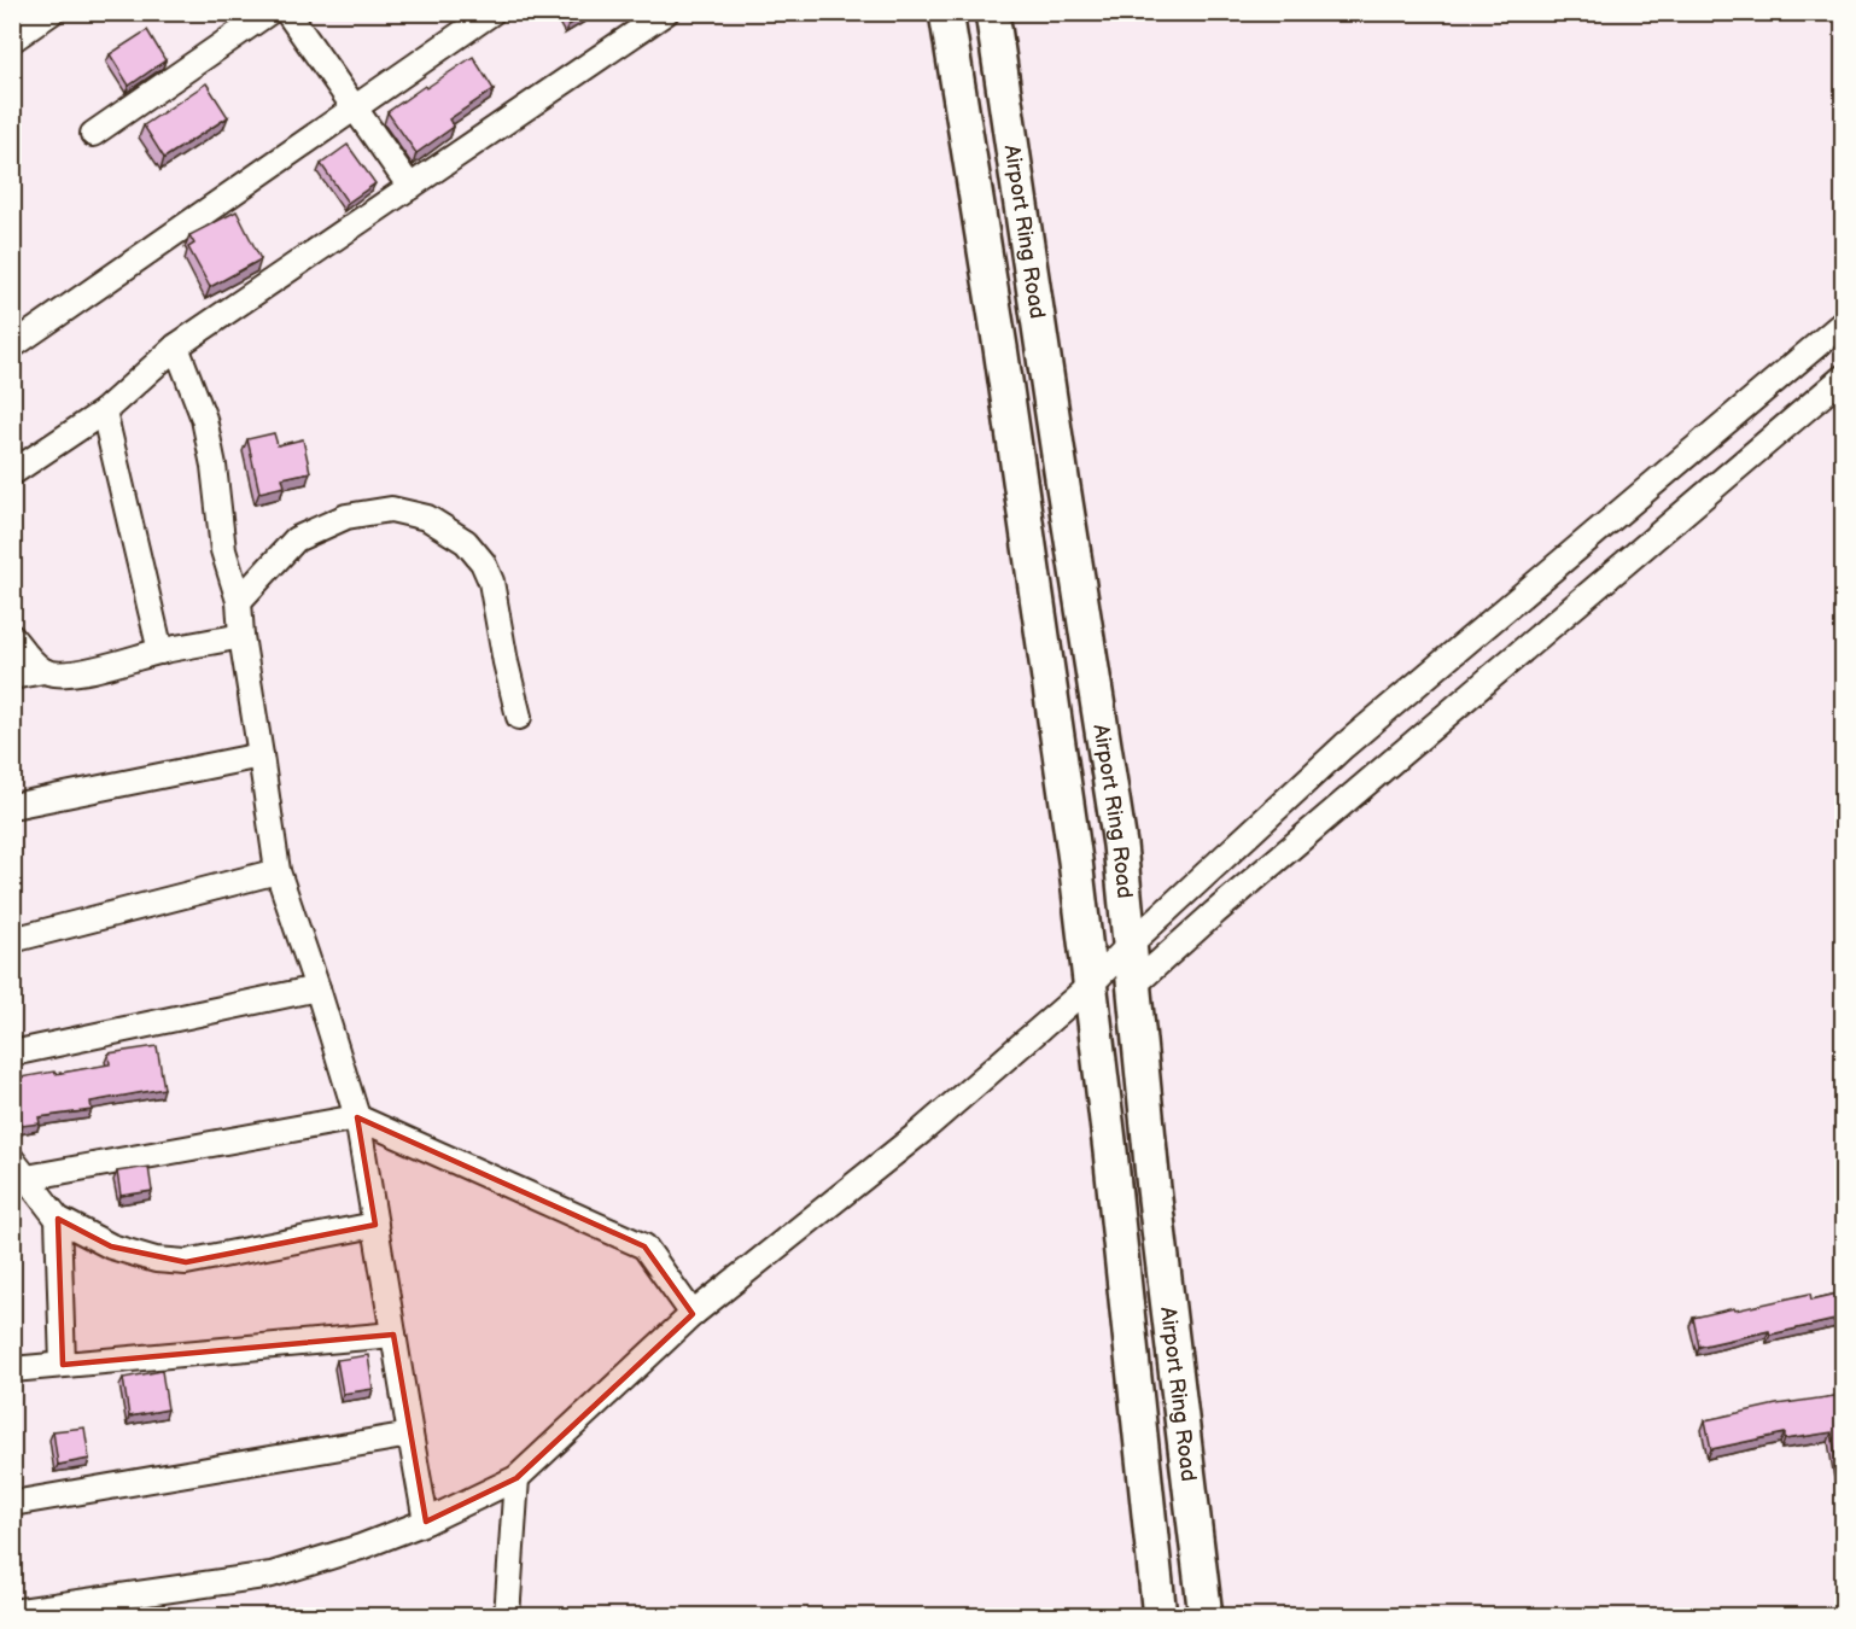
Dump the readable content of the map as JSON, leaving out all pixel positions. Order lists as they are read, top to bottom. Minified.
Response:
{"streets":{"main road":["Airport Ring Road"]}}
